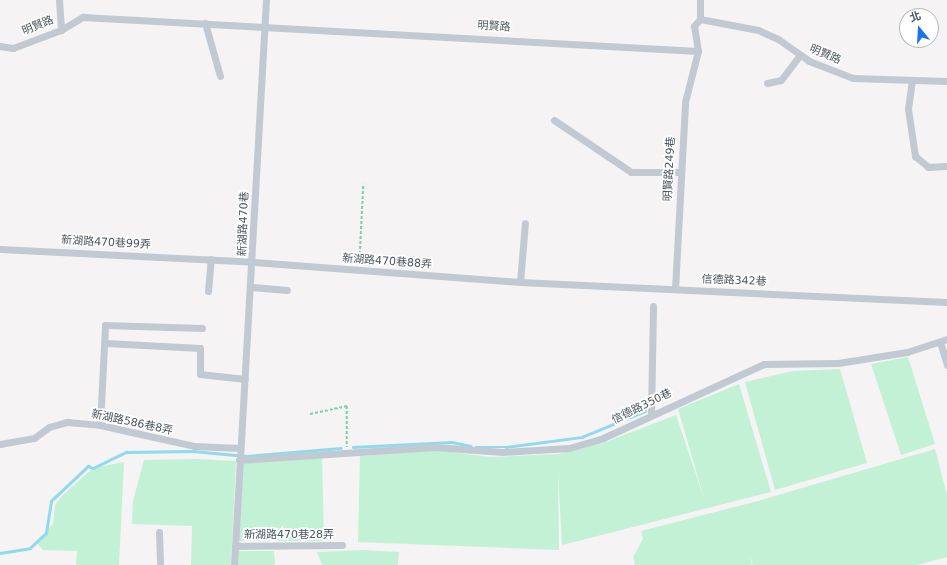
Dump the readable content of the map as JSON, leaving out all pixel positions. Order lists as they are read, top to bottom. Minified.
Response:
{"streets":{"street":["明賢路","明賢路249巷","新湖路470巷","新湖路470巷99弄","新湖路470巷88弄","信德路342巷","信德路350巷","新湖路586巷8弄","新湖路470巷28弄"]},"crossings":[["明賢路","明賢路249巷"],["明賢路","新湖路470巷"],["明賢路249巷","信德路342巷"],["新湖路470巷","新湖路470巷99弄"],["新湖路470巷","新湖路470巷88弄"],["新湖路470巷","信德路350巷"],["新湖路470巷","新湖路586巷8弄"],["新湖路470巷99弄","新湖路470巷88弄"],["新湖路470巷88弄","信德路342巷"]],"north":"top"}
